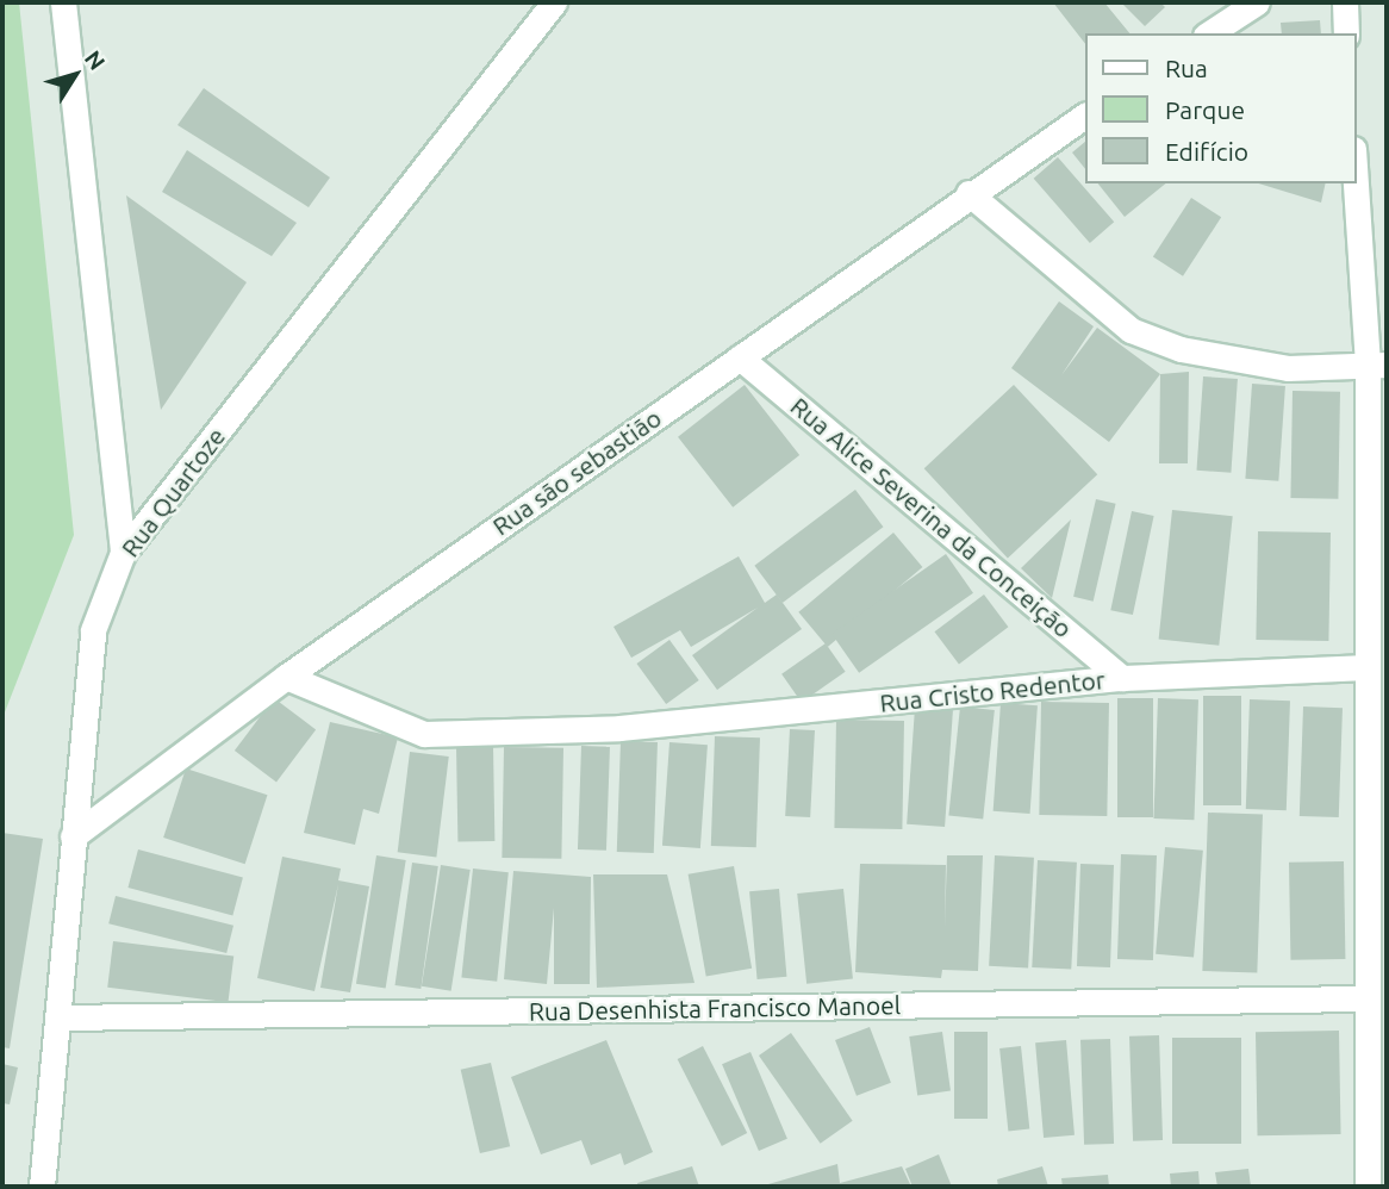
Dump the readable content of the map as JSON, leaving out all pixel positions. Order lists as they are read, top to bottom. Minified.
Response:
{"streets":{"street":["Rua são sebastião","Rua Quartoze","Rua Alice Severina da Conceição","Rua Cristo Redentor","Rua Desenhista Francisco Manoel"]},"crossings":[["Rua são sebastião","Rua Quartoze"],["Rua são sebastião","Rua Alice Severina da Conceição"],["Rua são sebastião","Rua Cristo Redentor"],["Rua Quartoze","Rua Desenhista Francisco Manoel"],["Rua Alice Severina da Conceição","Rua Cristo Redentor"]],"legend":["Rua","Parque","Edifício"],"north":"top right"}
